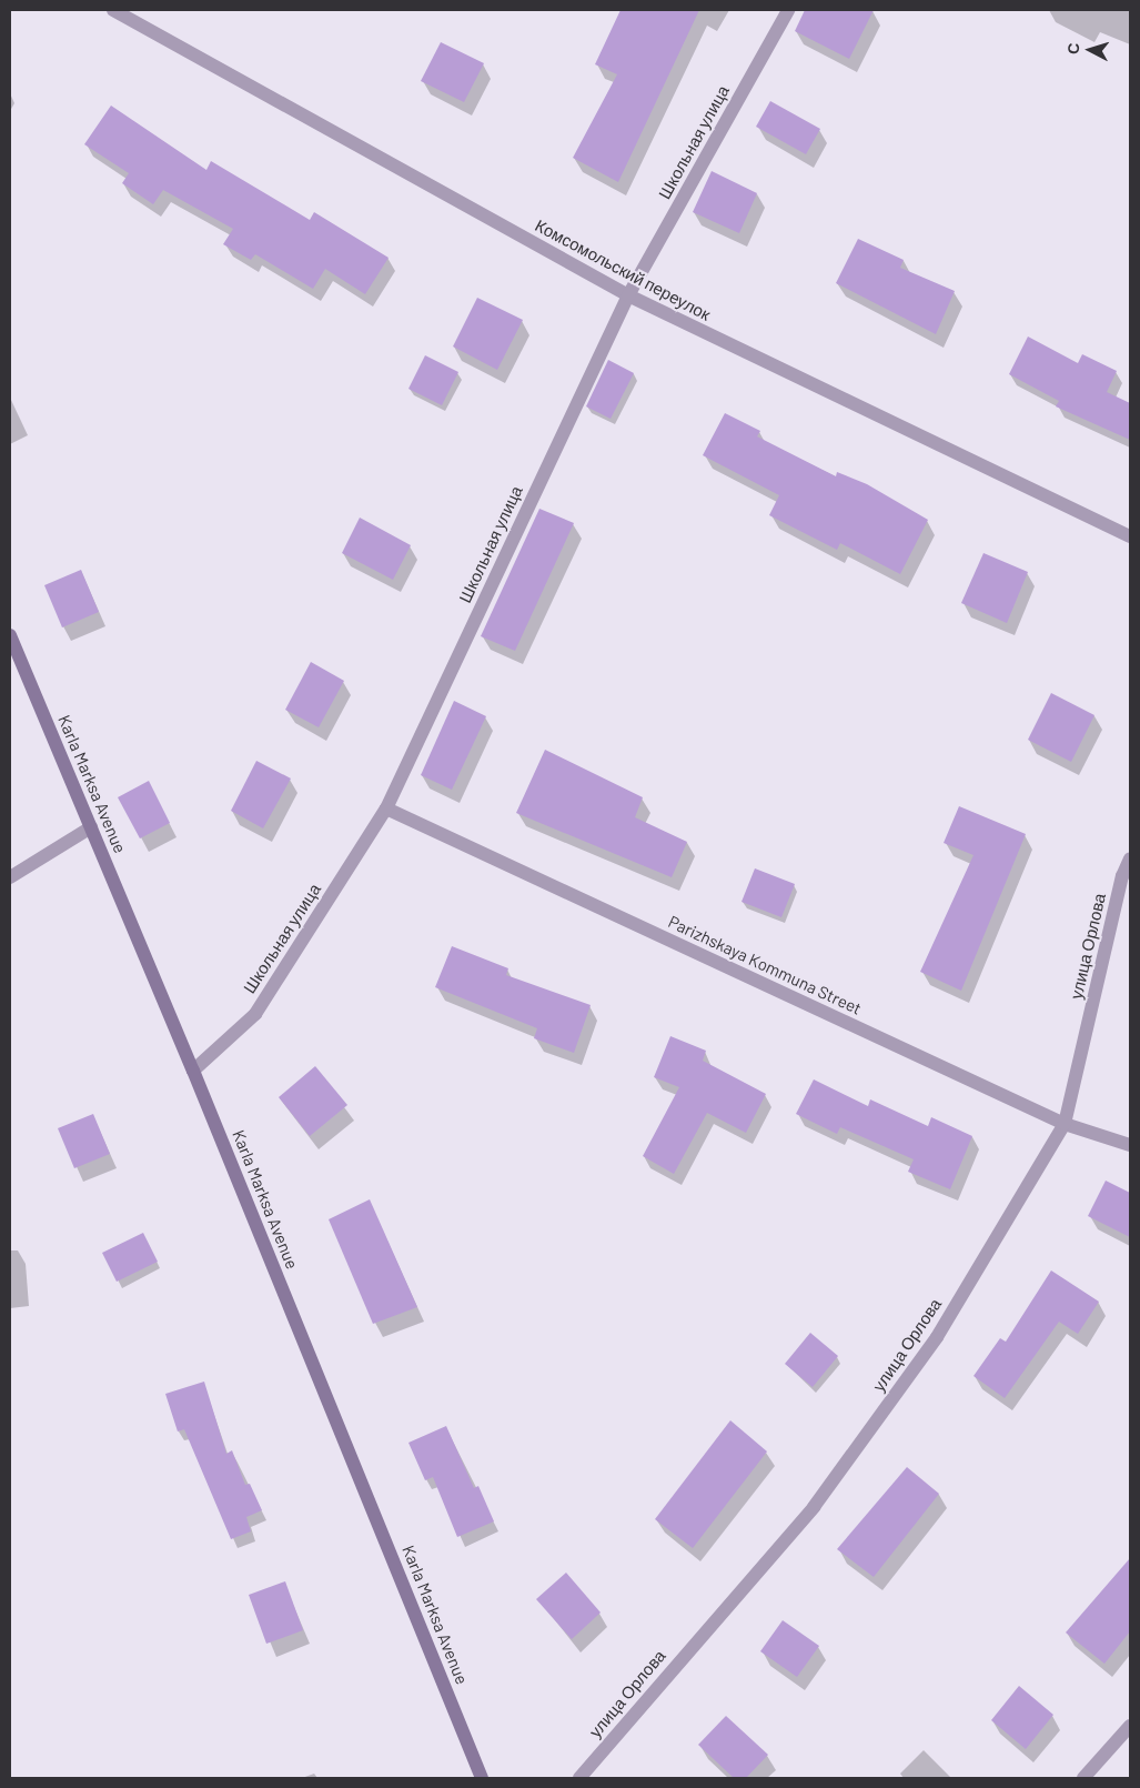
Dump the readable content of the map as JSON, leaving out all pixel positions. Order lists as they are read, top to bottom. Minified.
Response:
{"streets":{"main road":["Karla Marksa Avenue"],"street":["Школьная улица","Комсомольский переулок","улица Орлова","Parizhskaya Kommuna Street"]},"crossings":[["Школьная улица","Комсомольский переулок"],["Школьная улица","Karla Marksa Avenue"],["Школьная улица","Parizhskaya Kommuna Street"],["улица Орлова","Parizhskaya Kommuna Street"]],"north":"left"}
